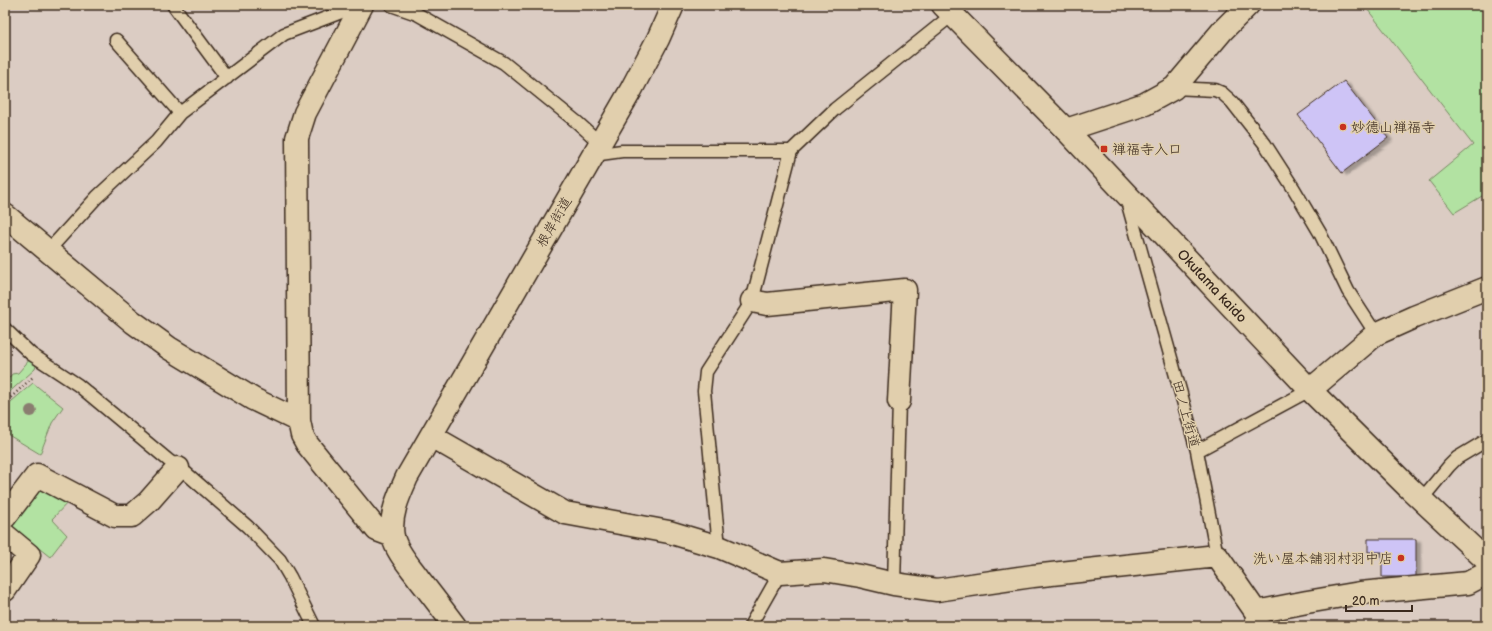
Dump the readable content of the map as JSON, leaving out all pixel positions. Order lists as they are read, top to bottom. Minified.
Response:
{"streets":{"street":["根岸街道","Okutama kaido","田ノ上街道"]},"crossings":[["Okutama kaido","田ノ上街道"]],"places":{"other":["妙德山禅福寺","洗い屋本舗羽村羽中店"],"transit":["禅福寺入口"]},"scale_bar":"20 m"}
